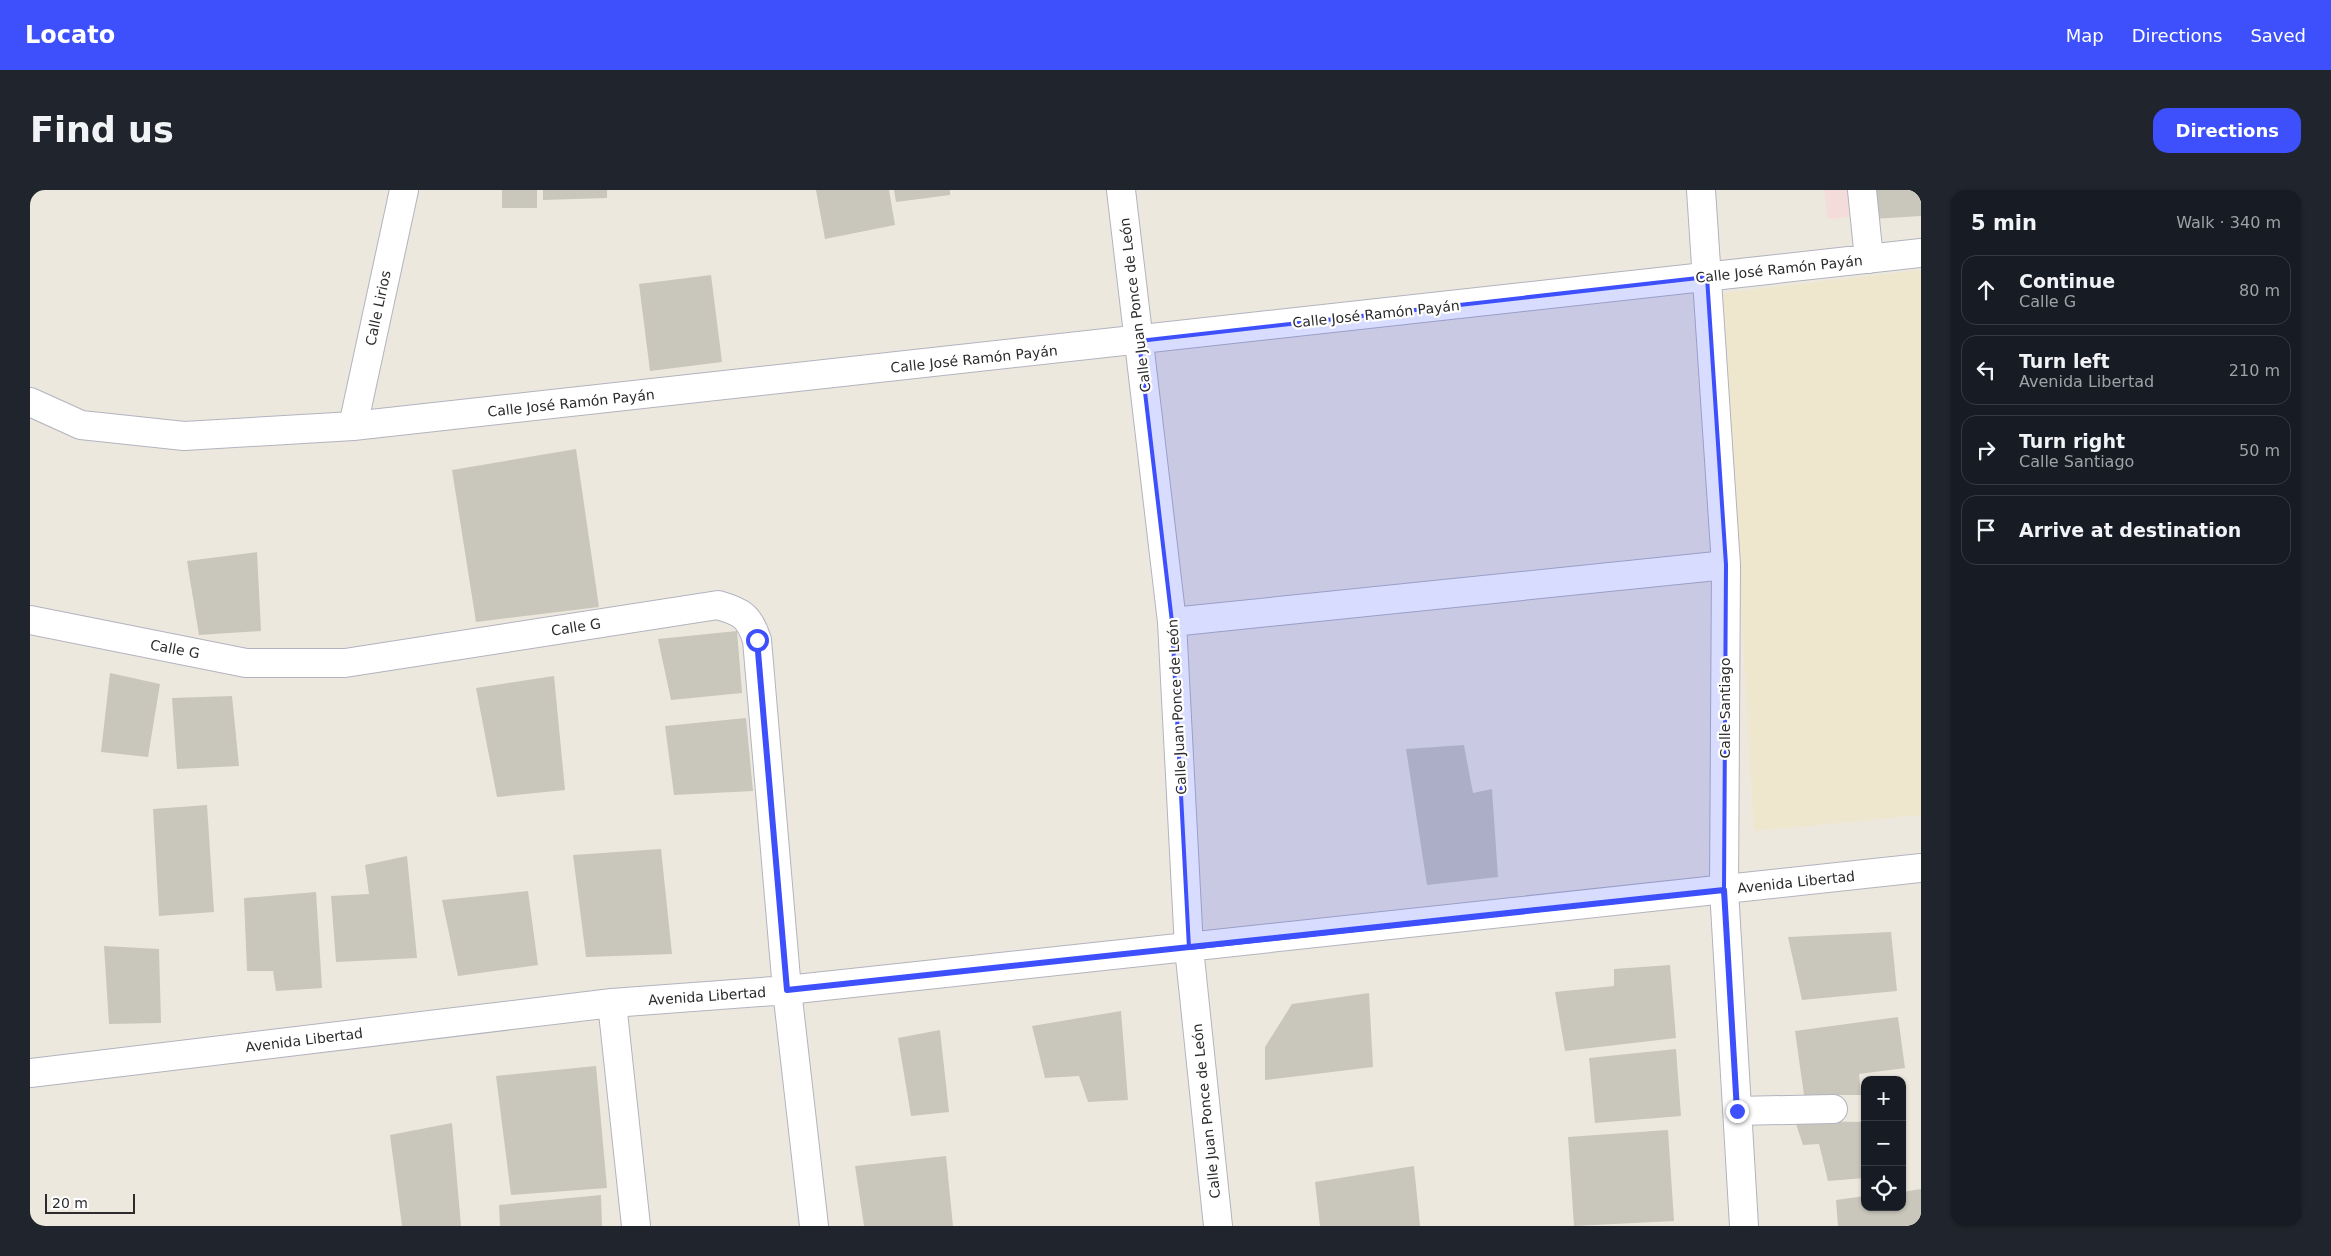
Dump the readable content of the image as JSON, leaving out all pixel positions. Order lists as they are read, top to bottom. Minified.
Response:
{"streets":{"street":["Calle José Ramón Payán","Calle Juan Ponce de León","Calle Lirios","Calle G","Calle Santiago","Avenida Libertad"]},"crossings":[["Calle José Ramón Payán","Calle Juan Ponce de León"],["Calle José Ramón Payán","Calle Lirios"],["Calle José Ramón Payán","Calle Santiago"],["Calle Juan Ponce de León","Avenida Libertad"],["Calle G","Avenida Libertad"],["Calle Santiago","Avenida Libertad"]],"scale_bar":"20 m","page":{"header":"Locato","nav":["Map","Directions","Saved"],"buttons":"Directions","title":"Find us","heading":["5 min","Walk · 340 m"],"list":[["Continue","Calle G","80 m"],["Turn left","Avenida Libertad","210 m"],["Turn right","Calle Santiago","50 m"],"Arrive at destination"],"map_buttons":["+","−"],"scale":"20 m"}}
